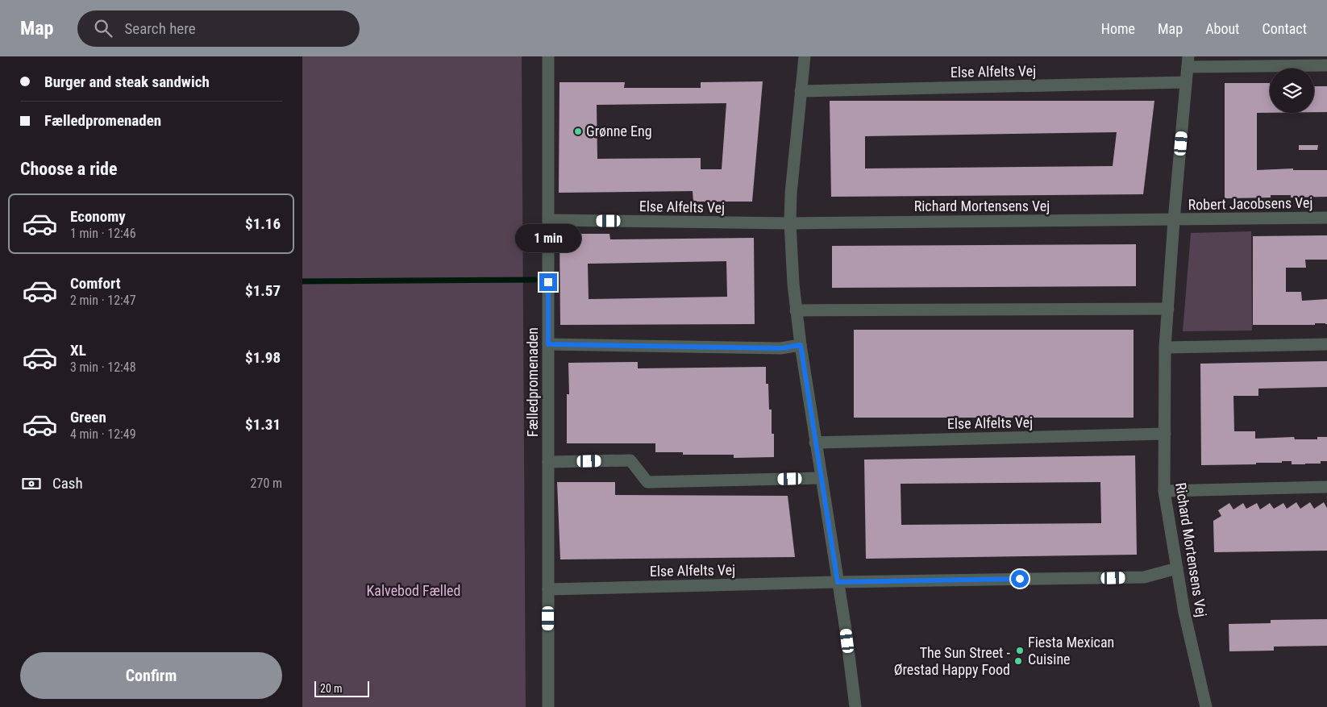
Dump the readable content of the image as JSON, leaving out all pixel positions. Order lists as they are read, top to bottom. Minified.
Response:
{"streets":{"street":["Else Alfelts Vej","Robert Jacobsens Vej","Richard Mortensens Vej","Fælledpromenaden"]},"crossings":[["Else Alfelts Vej","Richard Mortensens Vej"],["Else Alfelts Vej","Fælledpromenaden"],["Robert Jacobsens Vej","Richard Mortensens Vej"]],"parks":["Kalvebod Fælled"],"places":["Grønne Eng","Fiesta Mexican Cuisine","The Sun Street - Ørestad Happy Food"],"scale_bar":"20 m","page":{"header":"Map","search":"Search here","nav":["Home","Map","About","Contact"],"banner":["Burger and steak sandwich","Fælledpromenaden"],"heading":"Choose a ride","list":[{"name":"Economy","note":"1 min · 12:46","value":"$1.16"},{"name":"Comfort","note":"2 min · 12:47","value":"$1.57"},{"name":"XL","note":"3 min · 12:48","value":"$1.98"},{"name":"Green","note":"4 min · 12:49","value":"$1.31"}],"bubble":"1 min","pay":["Cash","270 m"],"buttons":"Confirm","scale":"20 m"}}
